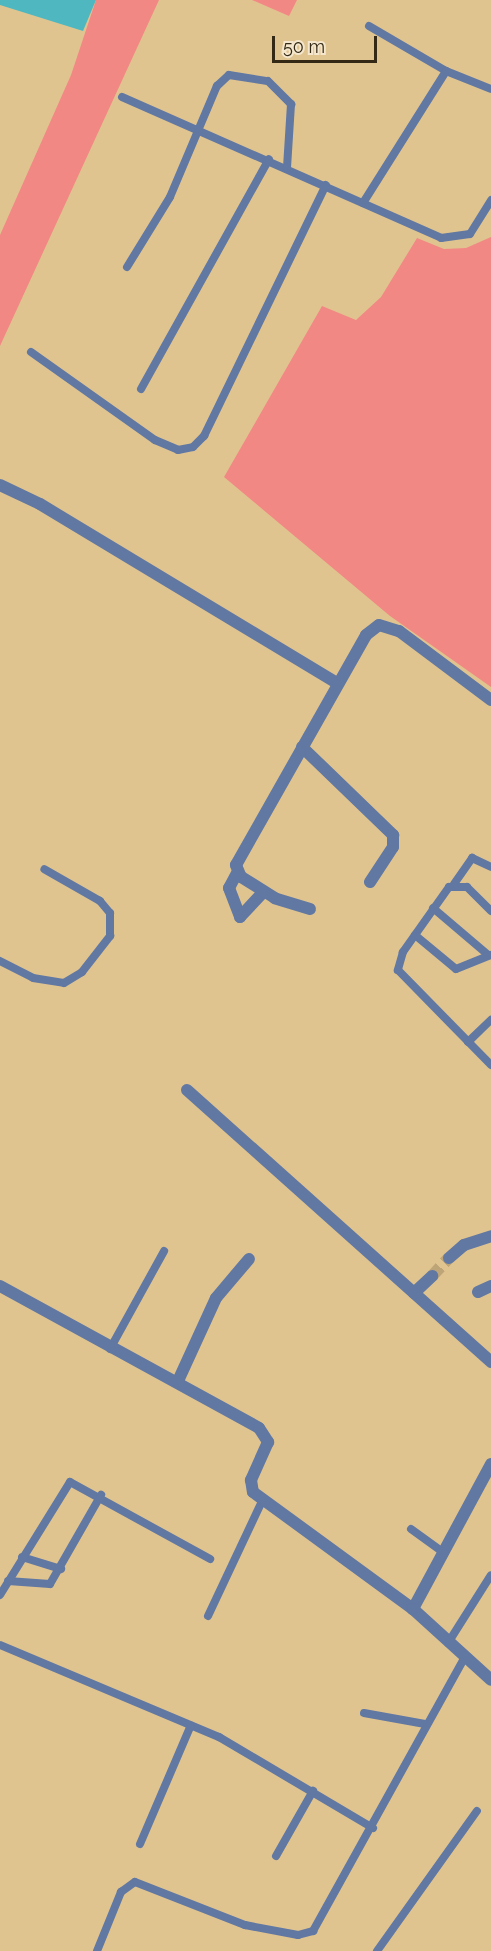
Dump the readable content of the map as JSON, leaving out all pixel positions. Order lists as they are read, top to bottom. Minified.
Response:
{"scale_bar":"50 m"}
